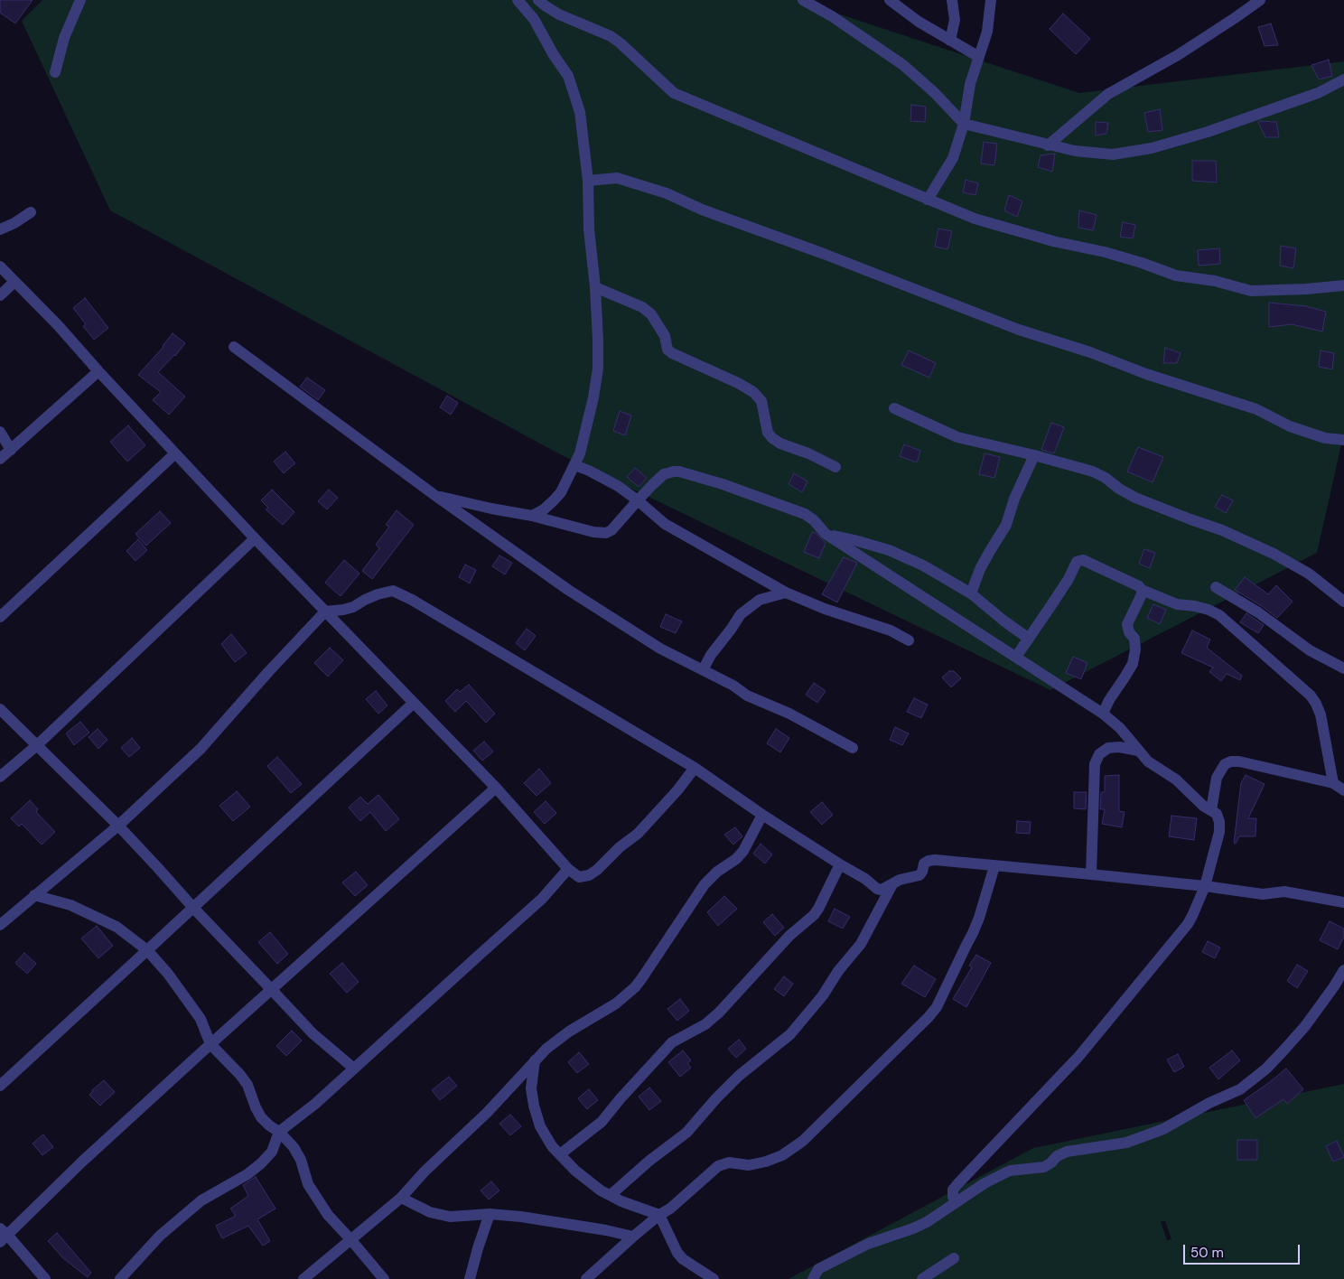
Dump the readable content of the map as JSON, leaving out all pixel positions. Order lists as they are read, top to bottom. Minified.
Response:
{"scale_bar":"50 m"}
